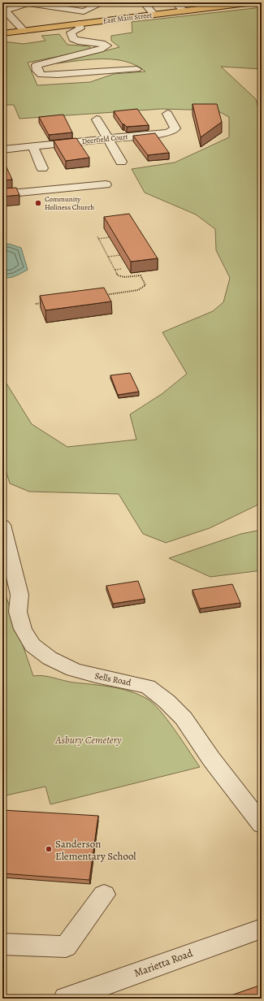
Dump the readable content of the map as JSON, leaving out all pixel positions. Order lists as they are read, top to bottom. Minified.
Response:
{"streets":{"main road":["East Main Street"],"street":["Deerfield Court","Sells Road","Marietta Road"]},"parks":["Asbury Cemetery"],"places":["Community Holiness Church","Sanderson Elementary School"]}
